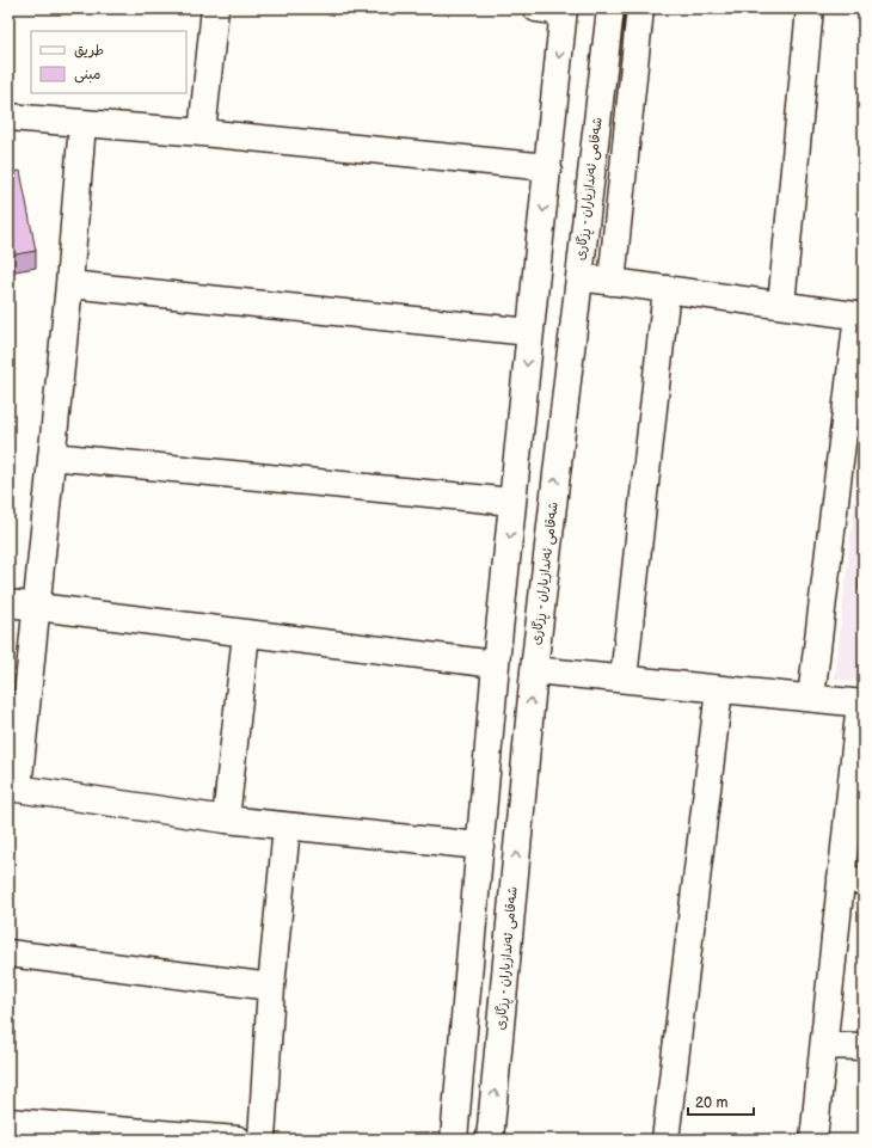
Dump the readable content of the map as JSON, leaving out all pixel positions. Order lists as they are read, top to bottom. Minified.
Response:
{"streets":{"street":["شەقامی ئەندازیاران - ڕزگاری"]},"legend":["طريق","مبنى"],"scale_bar":"20 m"}
